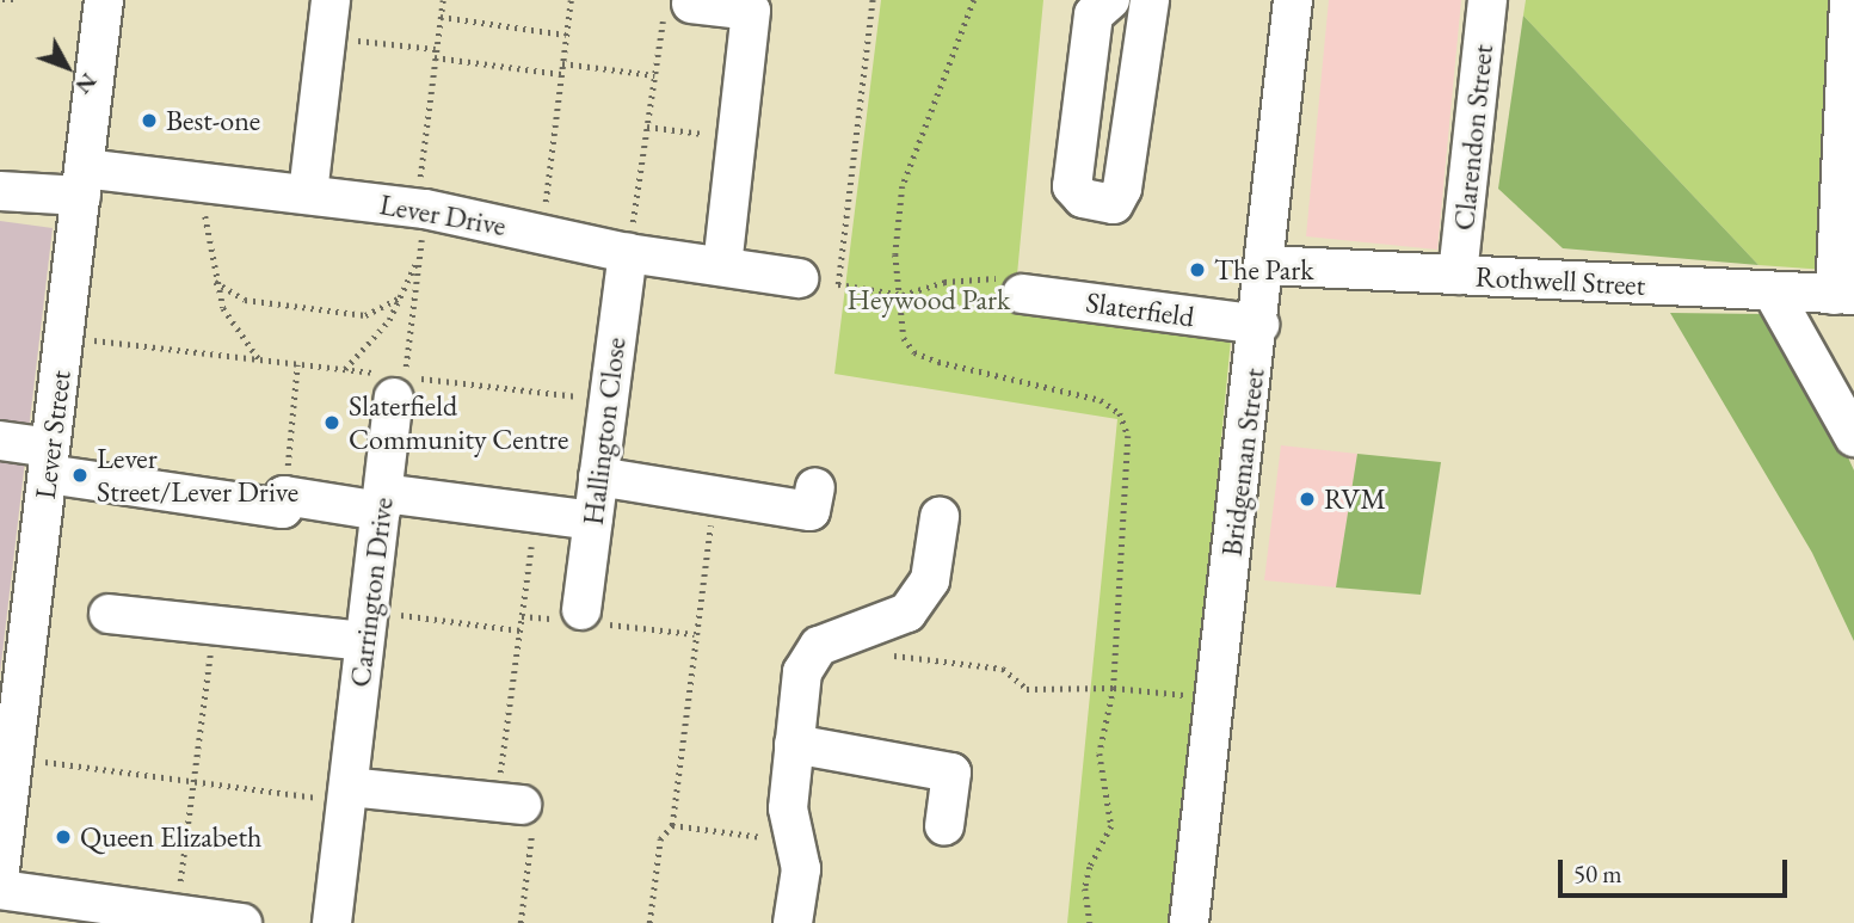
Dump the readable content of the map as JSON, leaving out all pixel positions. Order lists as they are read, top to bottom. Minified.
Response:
{"streets":{"street":["Clarendon Street","Lever Drive","Rothwell Street","Slaterfield","Hallington Close","Lever Street","Bridgeman Street","Carrington Drive"]},"crossings":[["Clarendon Street","Rothwell Street"],["Lever Drive","Hallington Close"],["Lever Drive","Lever Street"],["Rothwell Street","Bridgeman Street"],["Slaterfield","Bridgeman Street"]],"parks":["Heywood Park"],"places":["Best-one","The Park","Slaterfield Community Centre","Lever Street/Lever Drive","RVM","Queen Elizabeth"],"scale_bar":"50 m","north":"bottom right"}
